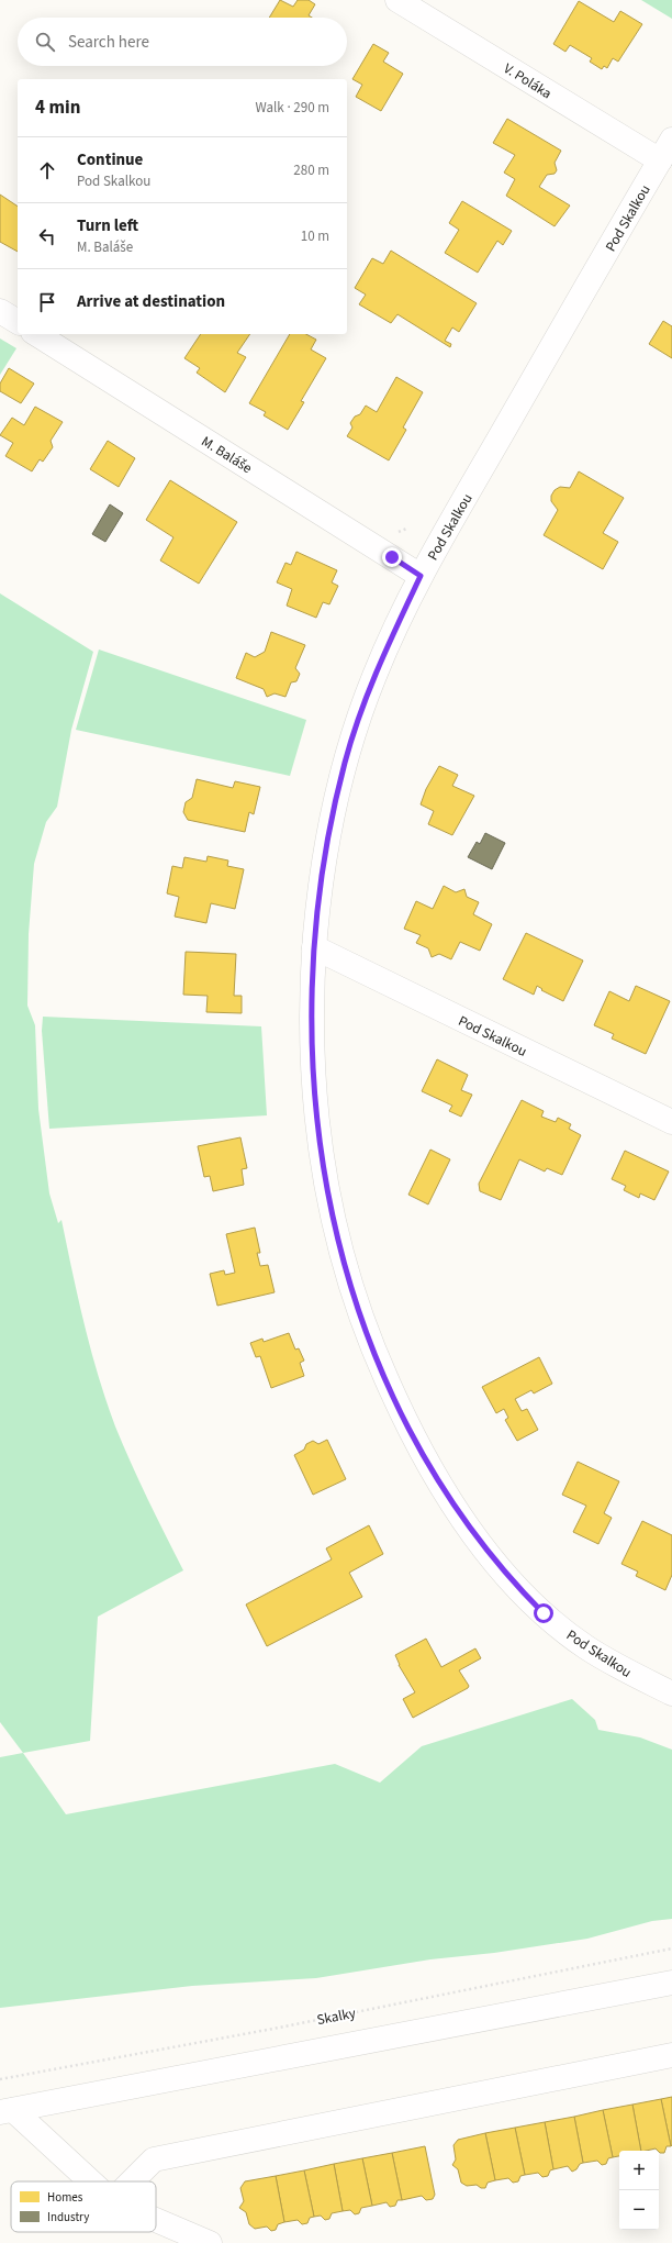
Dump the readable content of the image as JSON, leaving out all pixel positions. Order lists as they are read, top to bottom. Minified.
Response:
{"streets":{"street":["V. Poláka","Pod Skalkou","M. Baláše"],"path":["Skalky"]},"crossings":[["V. Poláka","Pod Skalkou"],["Pod Skalkou","M. Baláše"]],"legend":["Homes","Industry"],"page":{"search":"Search here","heading":["4 min","Walk · 290 m"],"list":[["Continue","Pod Skalkou","280 m"],["Turn left","M. Baláše","10 m"],"Arrive at destination"],"map_buttons":["+","−"]}}
